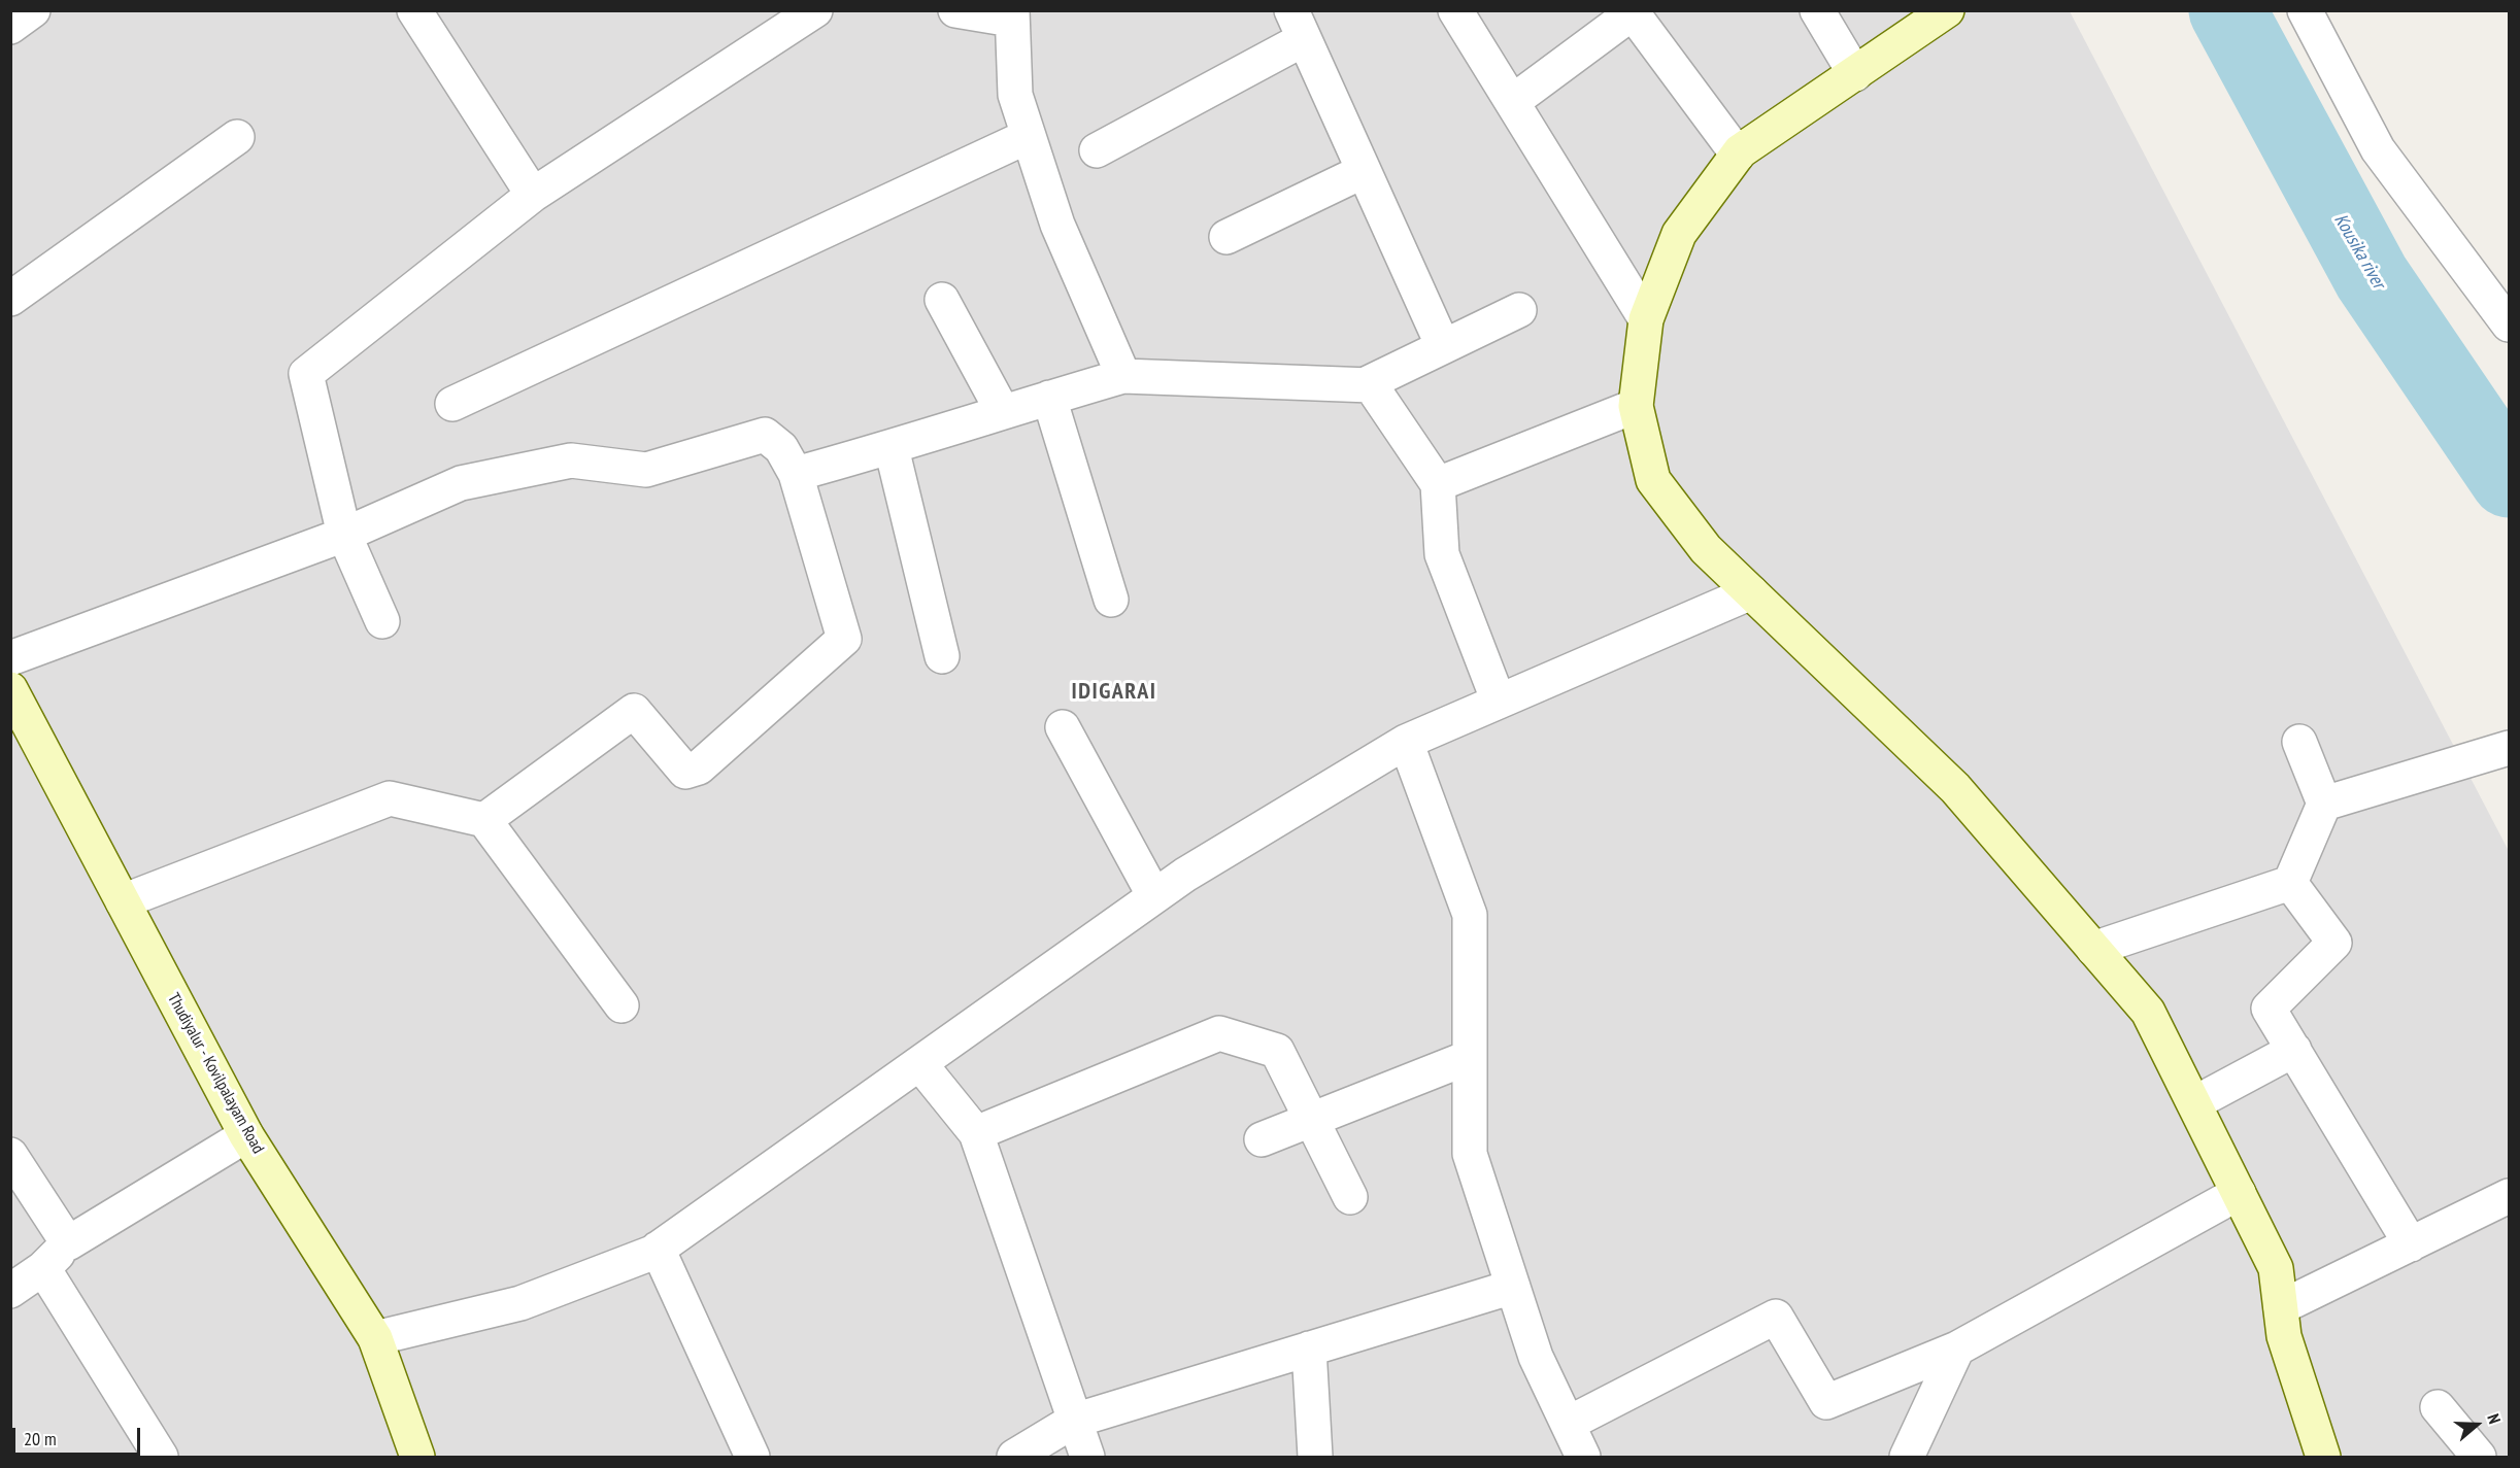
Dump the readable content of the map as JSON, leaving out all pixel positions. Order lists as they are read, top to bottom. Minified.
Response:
{"streets":{"street":["Thudiyalur - Kovilpalayam Road"]},"districts":["IDIGARAI"],"water":["Kousika river"],"scale_bar":"20 m","north":"right"}
